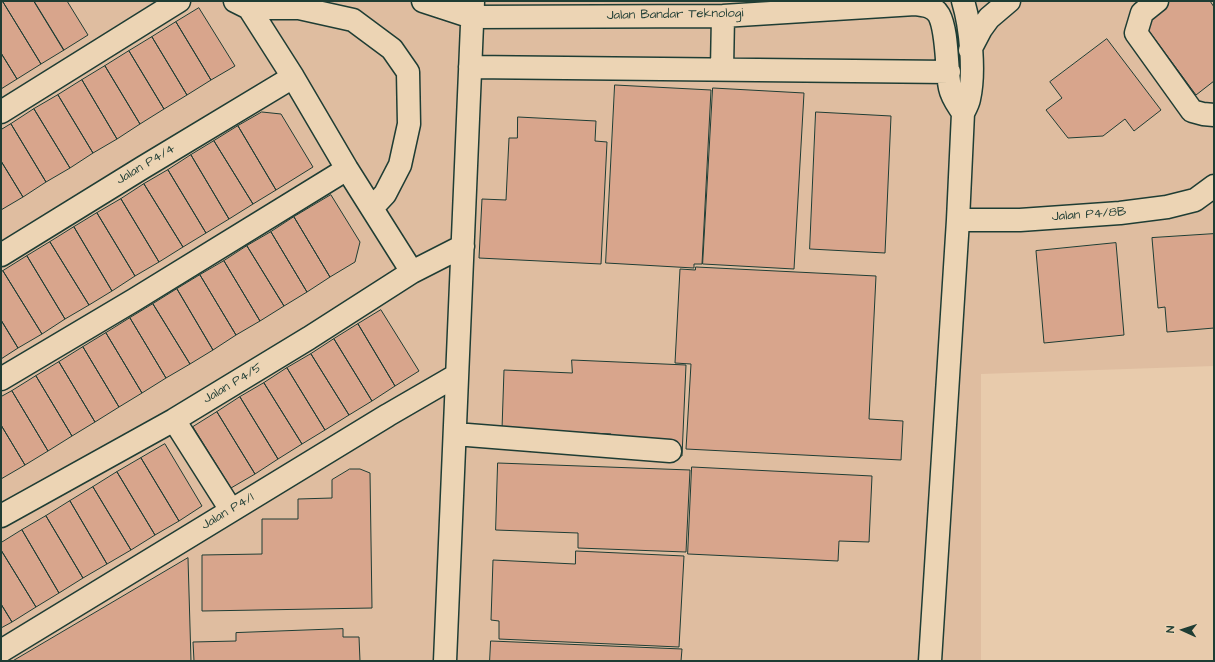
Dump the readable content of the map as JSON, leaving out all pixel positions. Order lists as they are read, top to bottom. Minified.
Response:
{"streets":{"street":["Jalan Bandar Teknologi","Jalan P4/4","Jalan P4/8B","Jalan P4/5","Jalan P4/1"]},"north":"left"}
